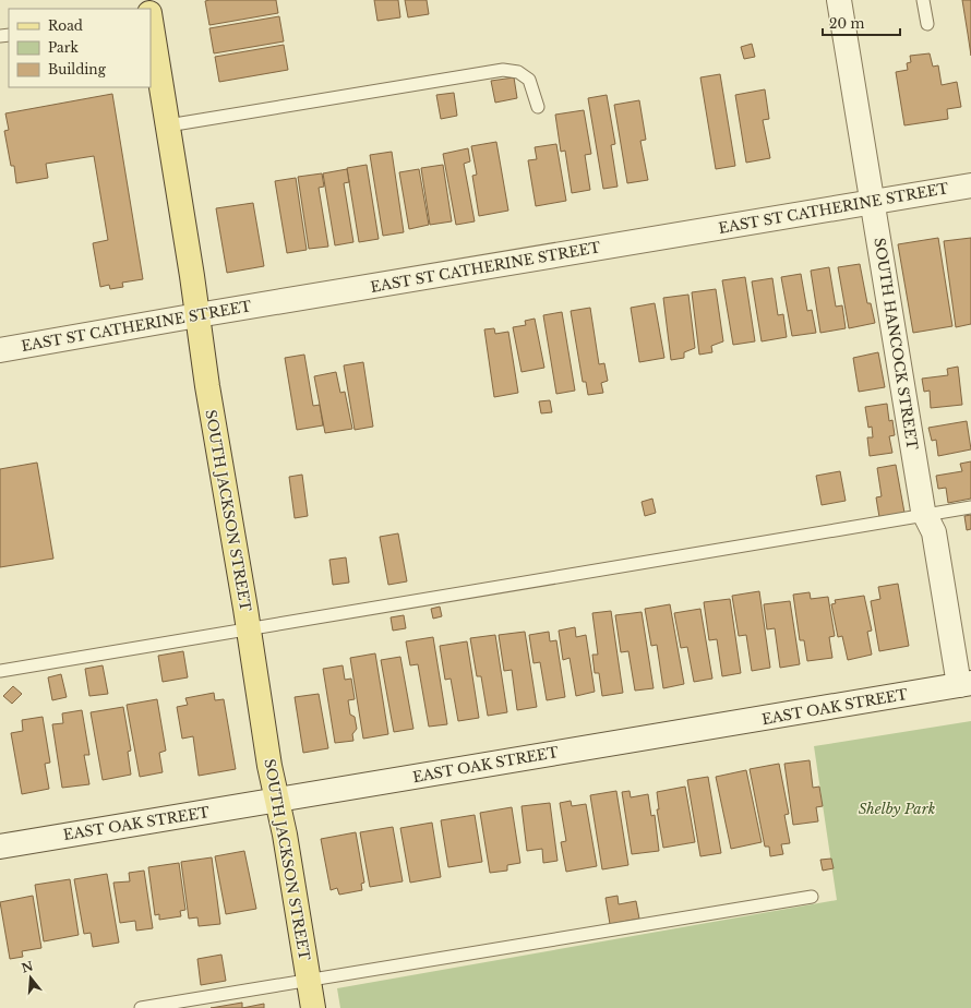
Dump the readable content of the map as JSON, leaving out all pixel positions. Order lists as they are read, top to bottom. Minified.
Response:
{"streets":{"main road":["SOUTH JACKSON STREET"],"street":["EAST ST CATHERINE STREET","SOUTH HANCOCK STREET","EAST OAK STREET"]},"crossings":[["EAST ST CATHERINE STREET","SOUTH HANCOCK STREET"],["EAST ST CATHERINE STREET","SOUTH JACKSON STREET"],["SOUTH HANCOCK STREET","EAST OAK STREET"],["SOUTH JACKSON STREET","EAST OAK STREET"]],"parks":["Shelby Park"],"legend":["Road","Park","Building"],"scale_bar":"20 m","north":"top"}
